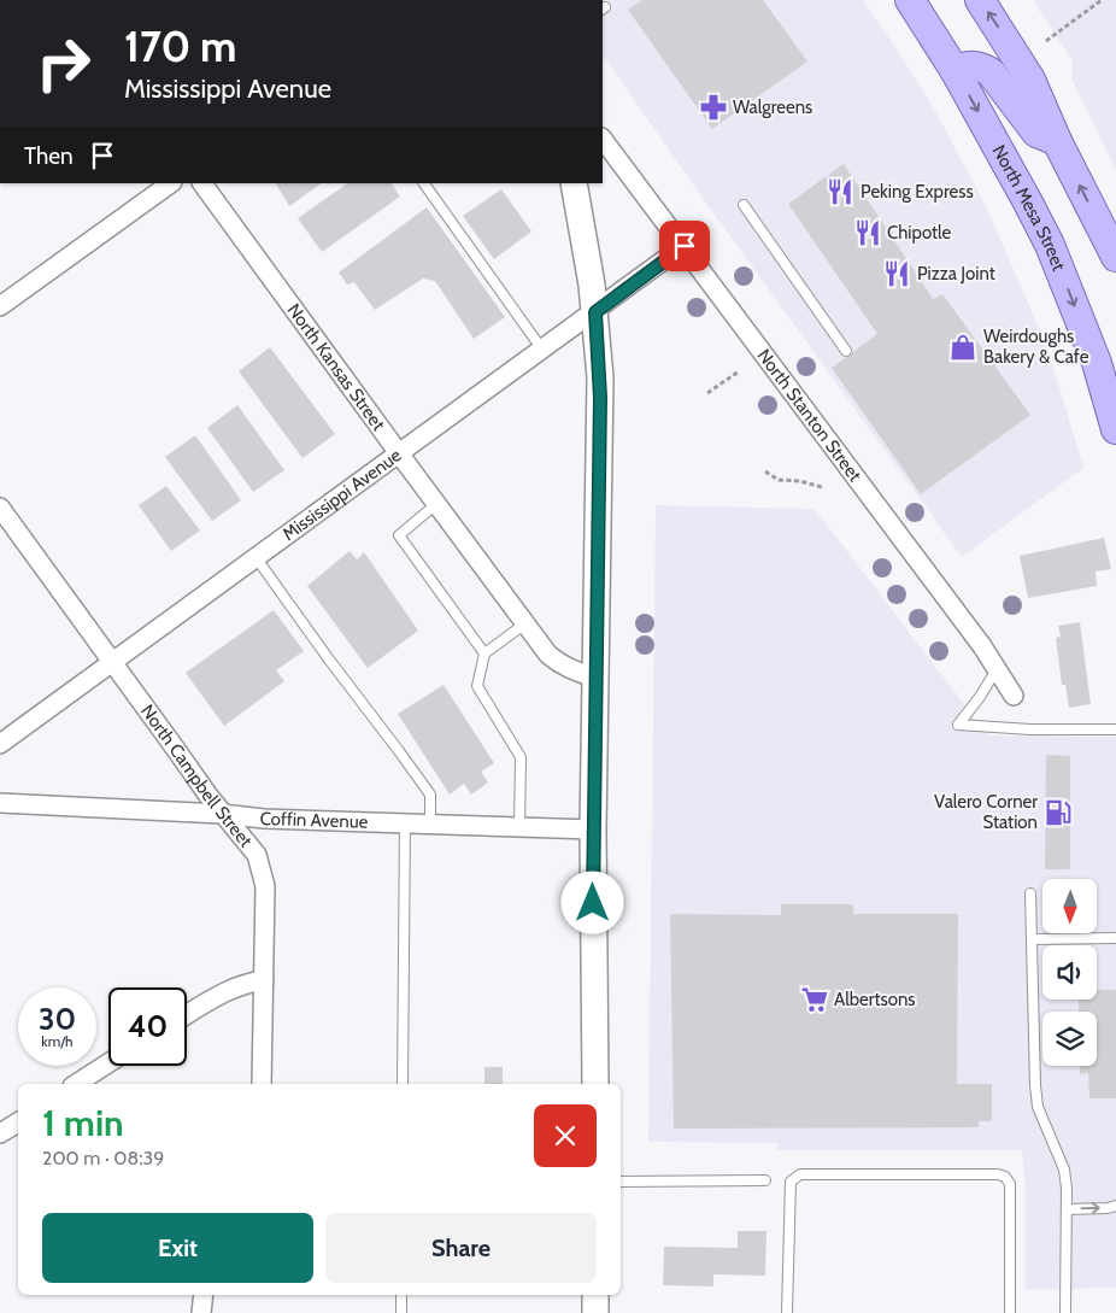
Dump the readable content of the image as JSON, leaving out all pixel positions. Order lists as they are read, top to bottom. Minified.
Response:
{"streets":{"main road":["North Mesa Street"],"street":["North Kansas Street","North Stanton Street","Mississippi Avenue","North Campbell Street","Coffin Avenue"]},"crossings":[["North Kansas Street","Mississippi Avenue"],["North Stanton Street","Mississippi Avenue"],["Mississippi Avenue","North Campbell Street"],["North Campbell Street","Coffin Avenue"]],"places":{"pharmacy":["Walgreens"],"restaurant":["Peking Express","Chipotle","Pizza Joint"],"shop":["Weirdoughs Bakery & Cafe"],"fuel station":["Valero Corner Station"],"supermarket":["Albertsons"]},"north":"bottom","page":{"turn":["170 m","Mississippi Avenue"],"then":"Then","speed":"30 km/h","limit":"40","heading":["1 min","200 m · 08:39"],"buttons":["Exit","Share"]}}
